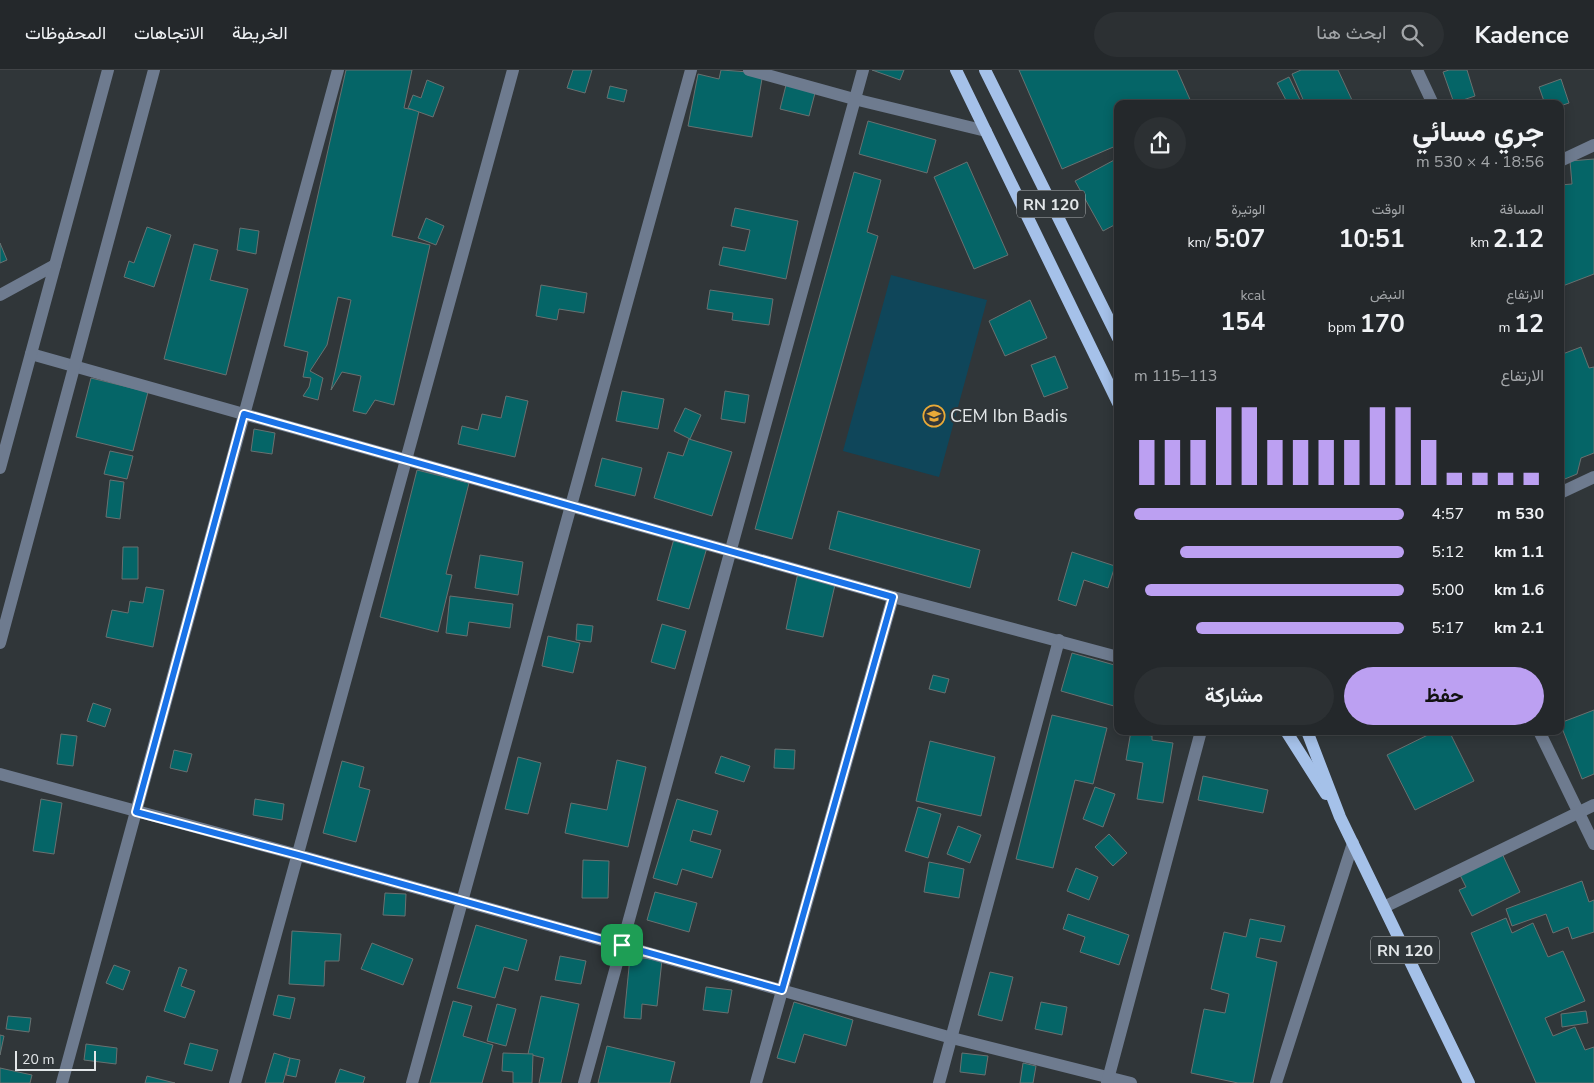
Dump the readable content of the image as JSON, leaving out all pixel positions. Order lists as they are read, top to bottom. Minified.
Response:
{"streets":{"main road":["RN 120"]},"places":{"school or university":["CEM Ibn Badis"]},"scale_bar":"20 m","page":{"header":"Kadence","search":"ابحث هنا","nav":["الخريطة","الاتجاهات","المحفوظات"],"heading":["جري مسائي","18:56 · 4 × 530 m"],"stats":[["المسافة","2.12 km"],["الوقت","10:51"],["الوتيرة","5:07 /km"],["الارتفاع","12 m"],["النبض","170 bpm"],["kcal","154"]],"chart":["الارتفاع","113–115 m"],"list":[{"name":"530 m","note":"4:57"},{"name":"1.1 km","note":"5:12"},{"name":"1.6 km","note":"5:00"},{"name":"2.1 km","note":"5:17"}],"buttons":["حفظ","مشاركة"],"scale":"20 m"}}
